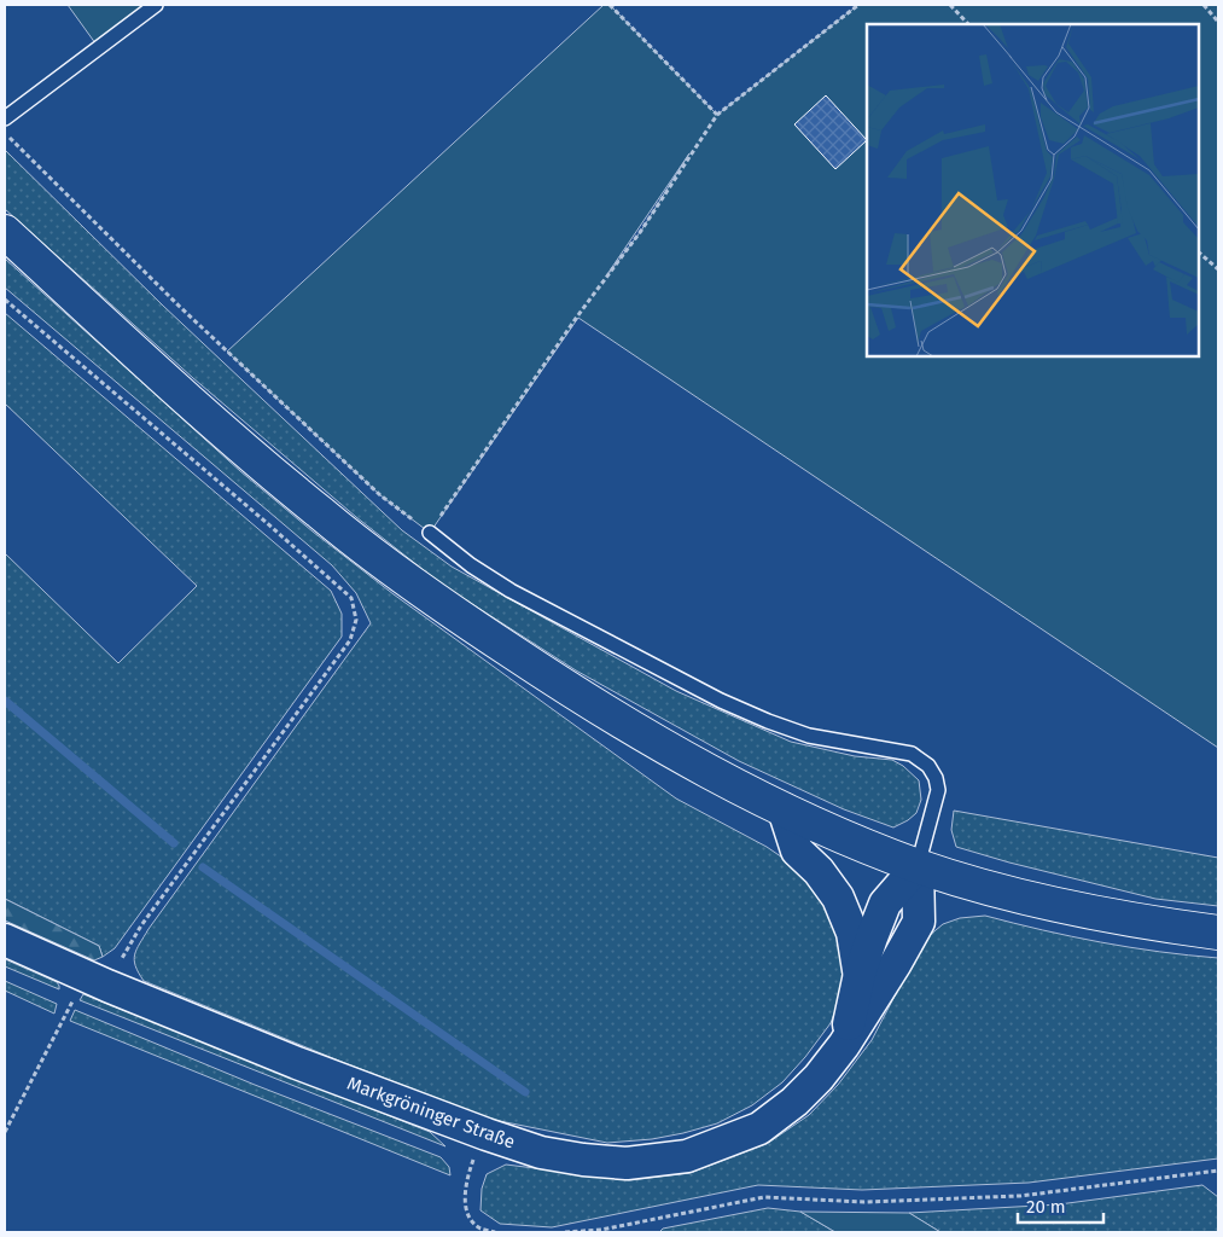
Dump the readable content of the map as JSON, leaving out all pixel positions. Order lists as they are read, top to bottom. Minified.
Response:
{"streets":{"street":["Markgröninger Straße"]},"scale_bar":"20 m"}
